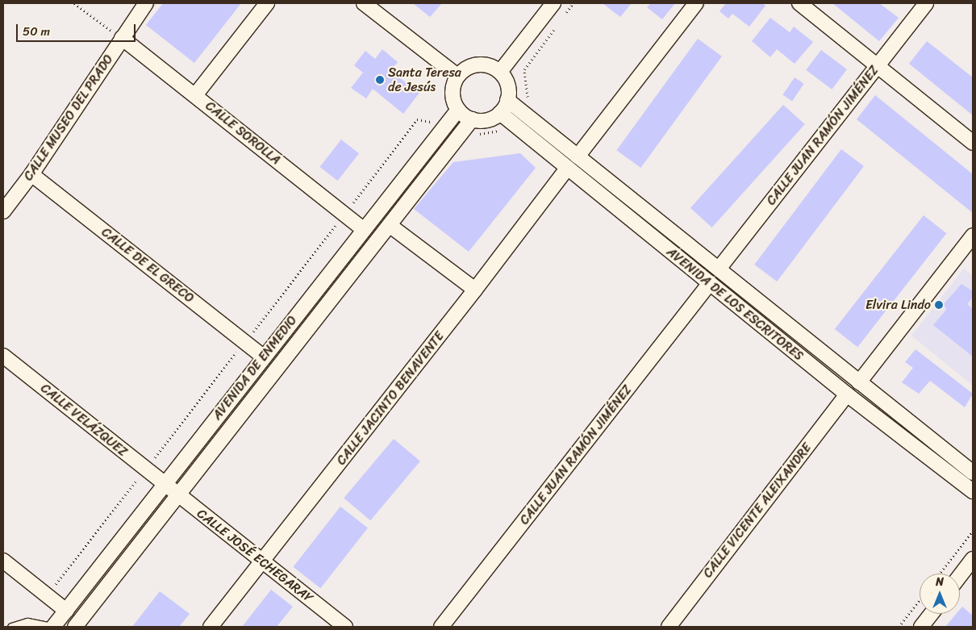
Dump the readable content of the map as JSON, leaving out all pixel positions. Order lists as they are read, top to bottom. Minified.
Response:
{"streets":{"street":["CALLE MUSEO DEL PRADO","CALLE SOROLLA","CALLE JUAN RAMÓN JIMÉNEZ","CALLE DE EL GRECO","AVENIDA DE LOS ESCRITORES","AVENIDA DE ENMEDIO","CALLE JACINTO BENAVENTE","CALLE VELÁZQUEZ","CALLE VICENTE ALEIXANDRE","CALLE JOSÉ ECHEGARAY"]},"crossings":[["CALLE MUSEO DEL PRADO","CALLE SOROLLA"],["CALLE MUSEO DEL PRADO","CALLE DE EL GRECO"],["CALLE SOROLLA","AVENIDA DE ENMEDIO"],["CALLE JUAN RAMÓN JIMÉNEZ","AVENIDA DE LOS ESCRITORES"],["CALLE DE EL GRECO","AVENIDA DE ENMEDIO"],["AVENIDA DE LOS ESCRITORES","AVENIDA DE ENMEDIO"],["AVENIDA DE LOS ESCRITORES","CALLE JACINTO BENAVENTE"],["AVENIDA DE LOS ESCRITORES","CALLE VICENTE ALEIXANDRE"],["AVENIDA DE ENMEDIO","CALLE VELÁZQUEZ"],["AVENIDA DE ENMEDIO","CALLE JOSÉ ECHEGARAY"],["CALLE JACINTO BENAVENTE","CALLE JOSÉ ECHEGARAY"],["CALLE VELÁZQUEZ","CALLE JOSÉ ECHEGARAY"]],"places":["Santa Teresa de Jesús","Elvira Lindo"],"scale_bar":"50 m","north":"top"}
